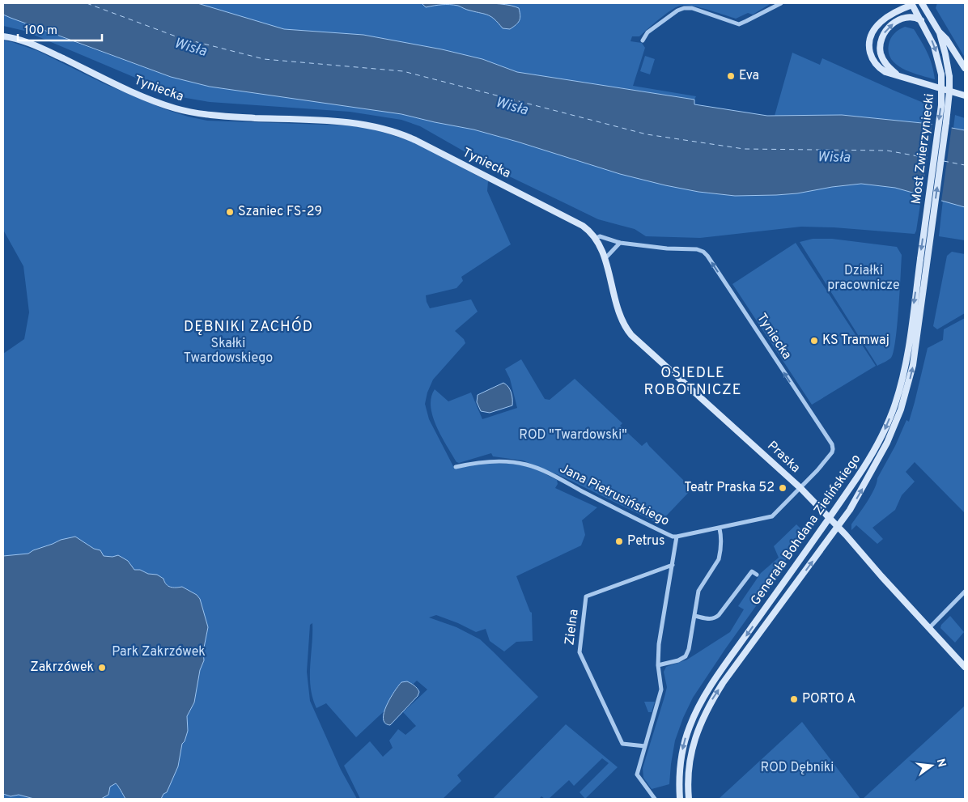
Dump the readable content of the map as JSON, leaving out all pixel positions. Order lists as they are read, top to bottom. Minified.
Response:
{"streets":{"main road":["Tyniecka","Most Zwierzyniecki","Praska","Generała Bohdana Zielińskiego"],"street":["Jana Pietrusińskiego","Zielna"]},"crossings":[["Tyniecka","Praska"],["Tyniecka","Jana Pietrusińskiego"],["Most Zwierzyniecki","Generała Bohdana Zielińskiego"],["Praska","Jana Pietrusińskiego"],["Praska","Generała Bohdana Zielińskiego"]],"districts":["DĘBNIKI ZACHÓD","OSIEDLE ROBOTNICZE"],"water":["Wisła"],"parks":["Działki pracownicze","Skałki Twardowskiego","ROD \"Twardowski\"","Park Zakrzówek","ROD Dębniki"],"places":["Eva","Szaniec FS-29","KS Tramwaj","Teatr Praska 52","Petrus","Zakrzówek","PORTO A"],"scale_bar":"100 m","north":"right"}
